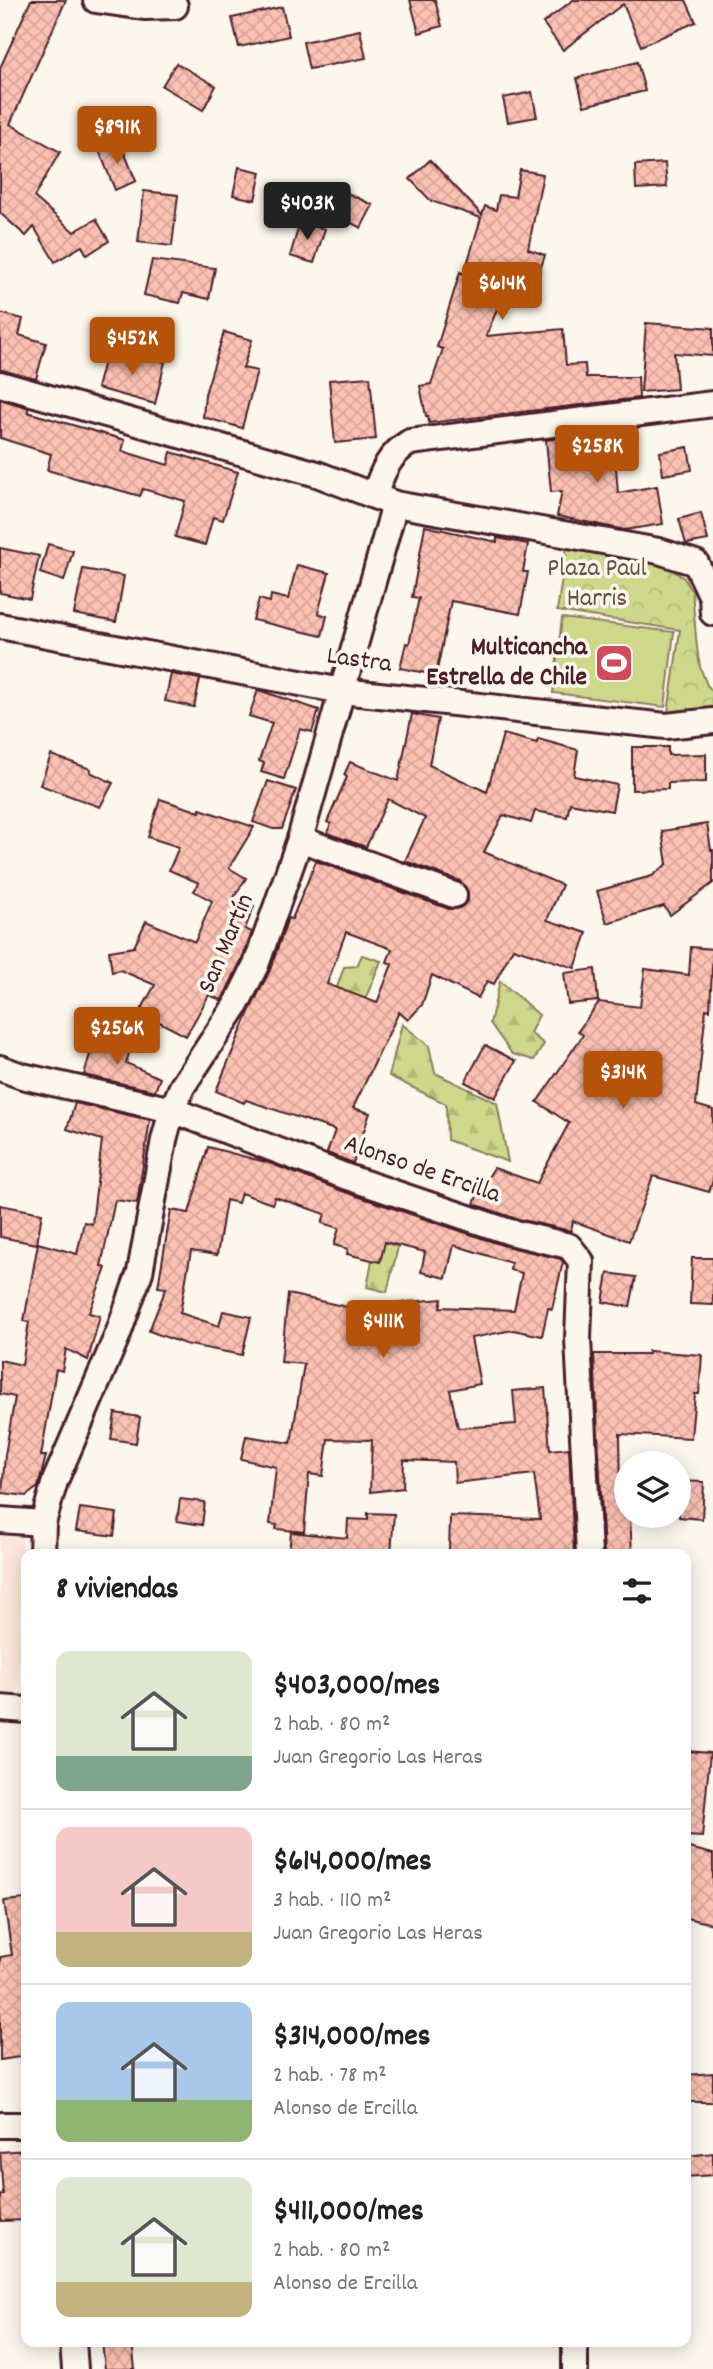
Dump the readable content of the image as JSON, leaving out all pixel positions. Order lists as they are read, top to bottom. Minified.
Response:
{"streets":{"street":["Lastra","San Martín","Alonso de Ercilla"]},"crossings":[["Lastra","San Martín"],["San Martín","Alonso de Ercilla"]],"parks":["Plaza Paul Harris"],"places":{"sports":["Multicancha Estrella de Chile"]},"page":{"price":["$891K","$403K","$614K","$452K","$258K","$256K","$314K","$411K"],"heading":"8 viviendas","list":[{"name":"$403,000/mes","note":"2 hab. · 80 m² · Juan Gregorio Las Heras"},{"name":"$614,000/mes","note":"3 hab. · 110 m² · Juan Gregorio Las Heras"},{"name":"$314,000/mes","note":"2 hab. · 78 m² · Alonso de Ercilla"},{"name":"$411,000/mes","note":"2 hab. · 80 m² · Alonso de Ercilla"}]}}
